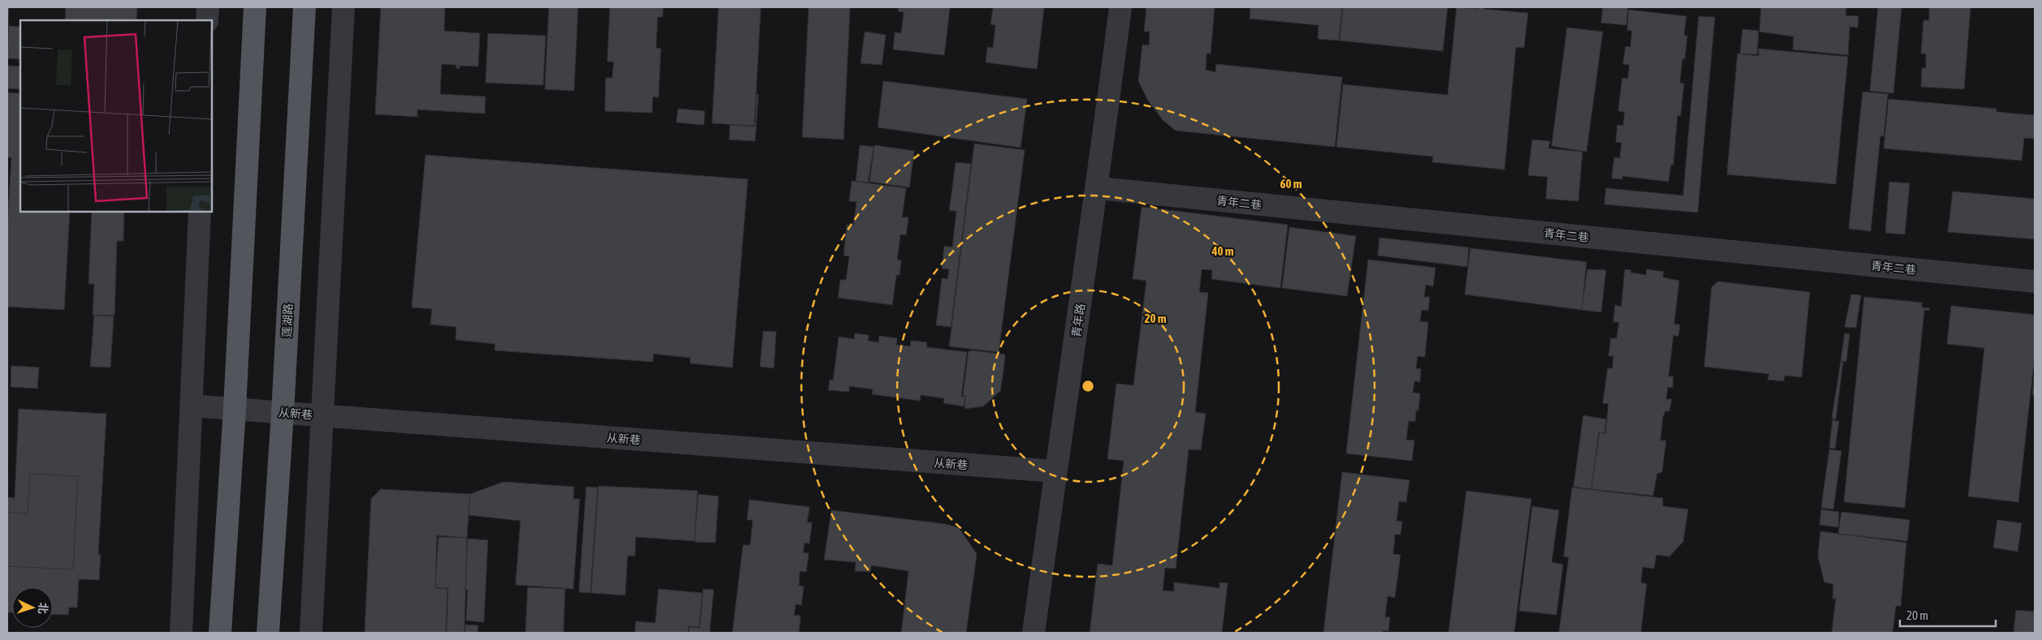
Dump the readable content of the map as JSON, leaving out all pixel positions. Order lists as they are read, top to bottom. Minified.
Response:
{"streets":{"main road":["莲湖路"],"street":["青年二巷","青年路","从新巷"]},"crossings":[["青年二巷","青年路"],["莲湖路","从新巷"],["青年路","从新巷"]],"scale_bar":"20 m","north":"right","rings":["60 m","40 m","20 m"]}
